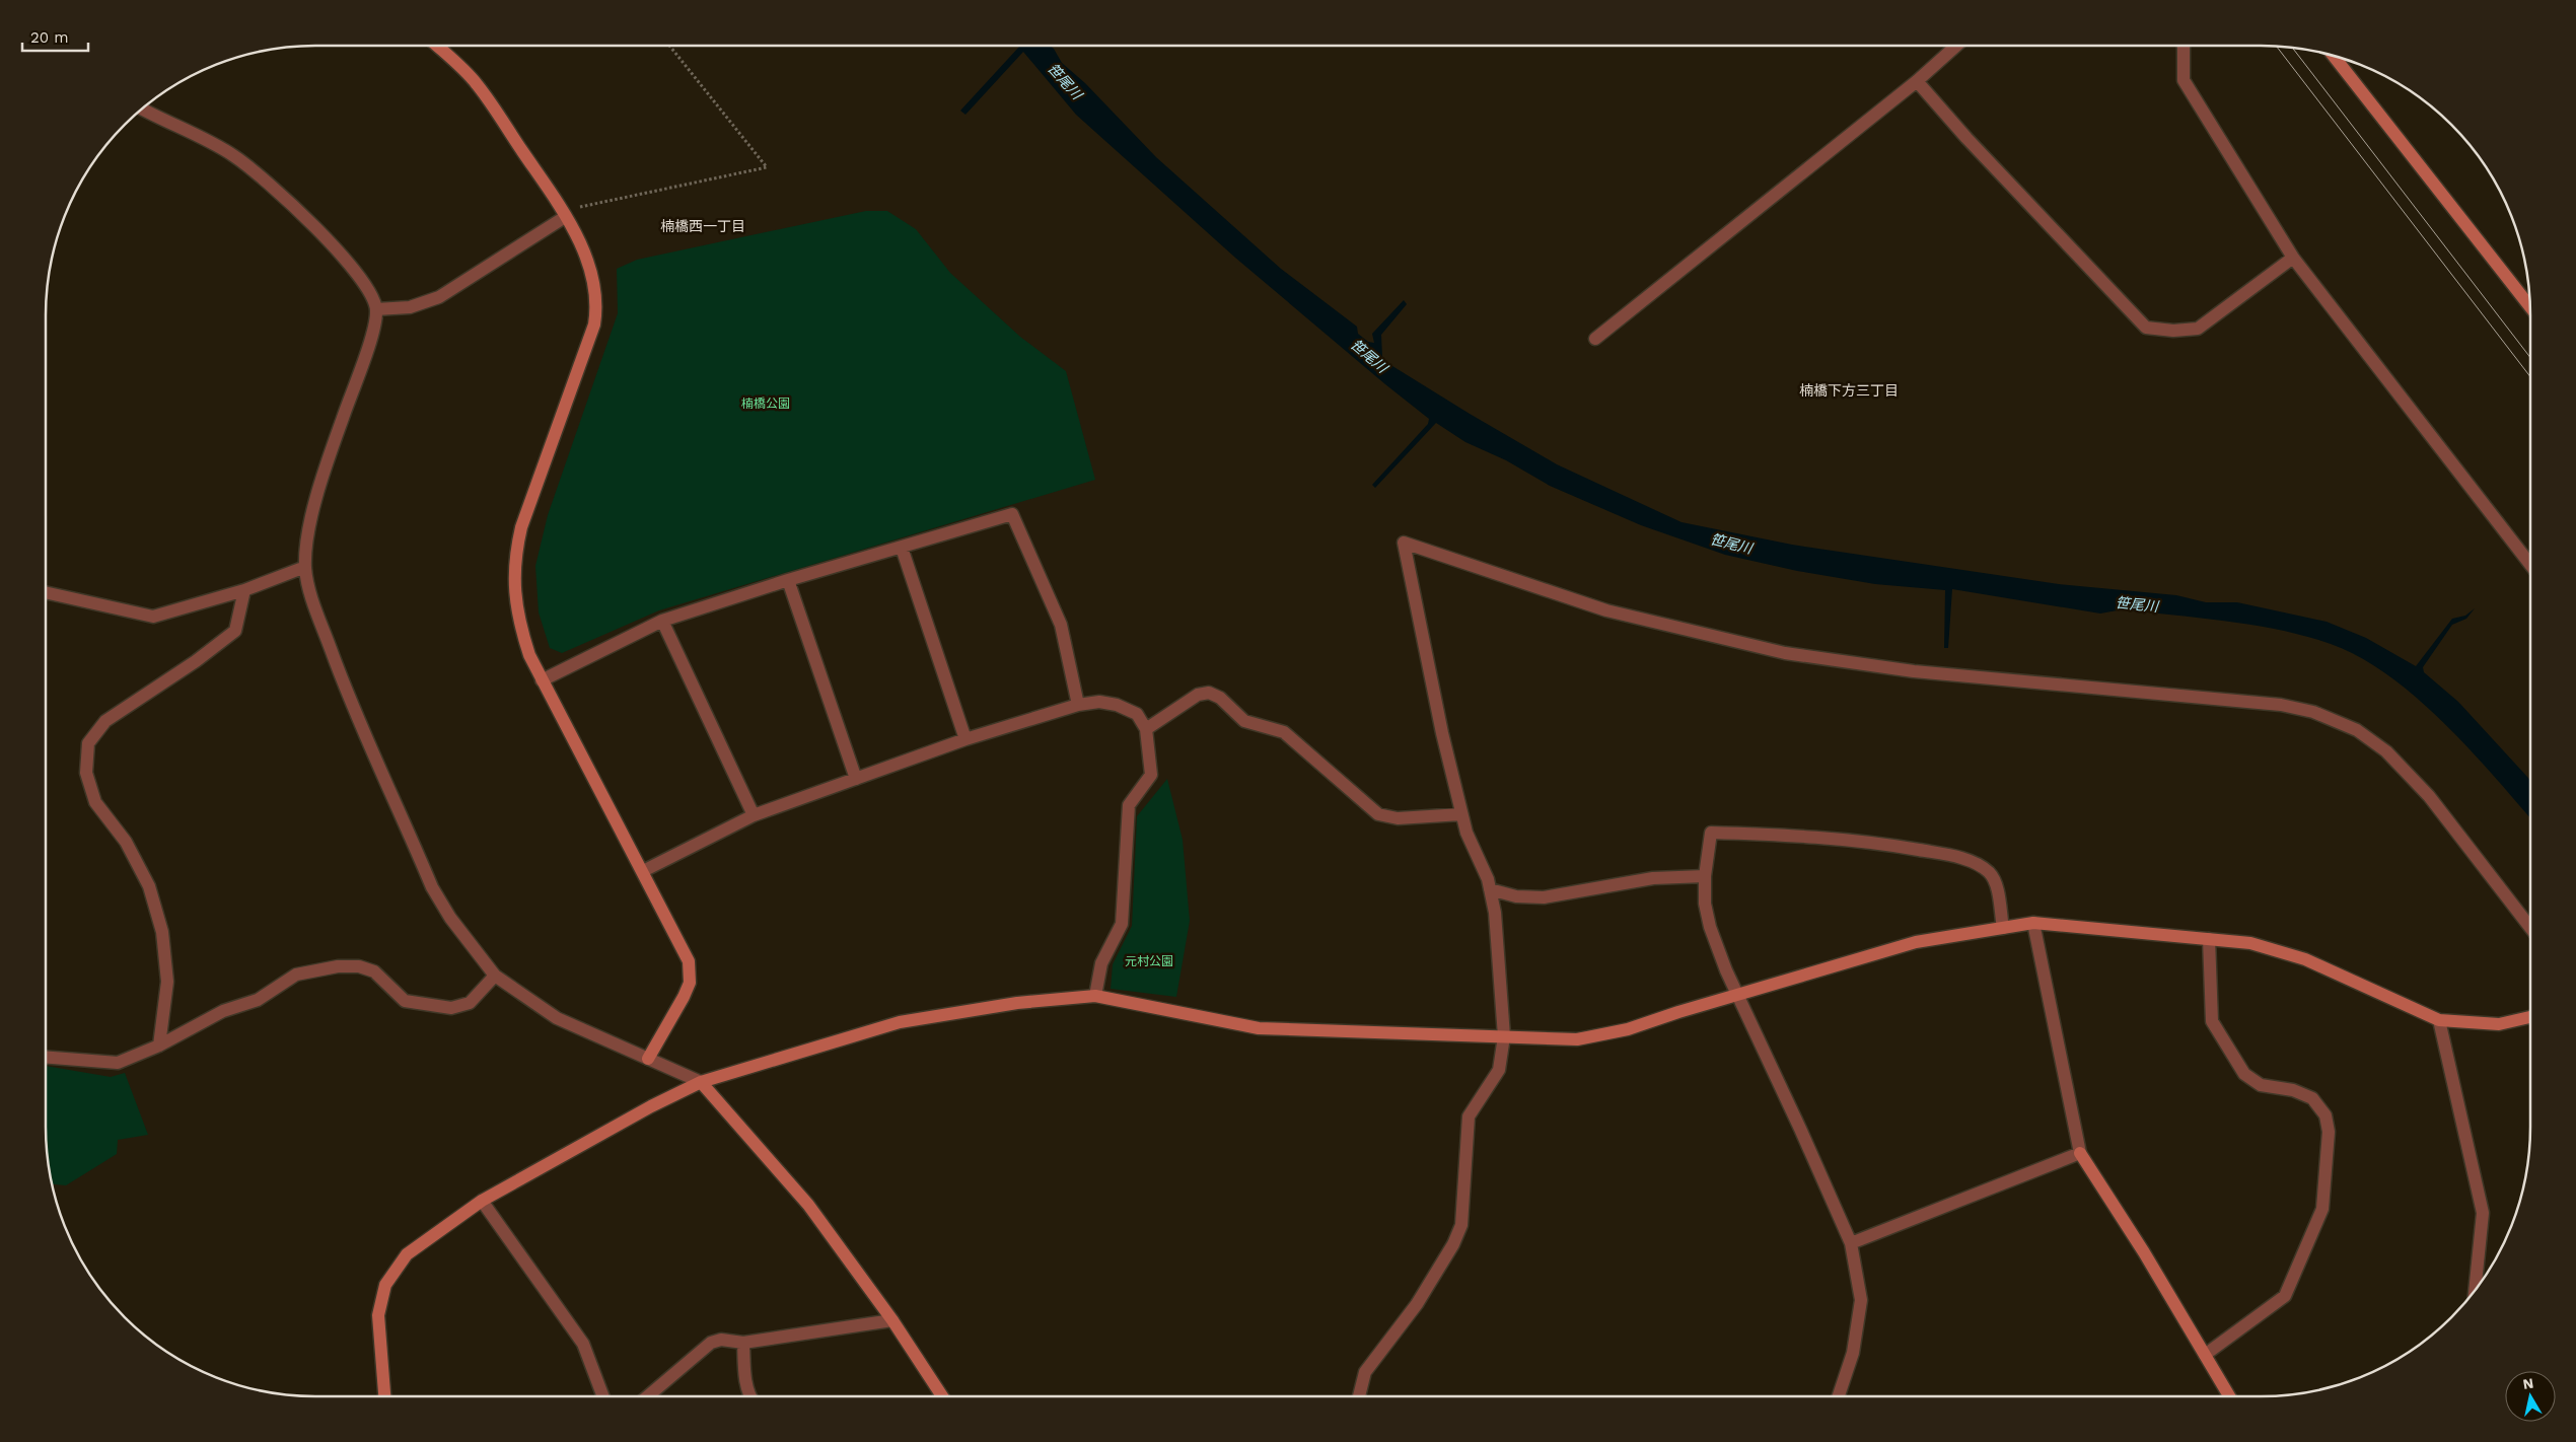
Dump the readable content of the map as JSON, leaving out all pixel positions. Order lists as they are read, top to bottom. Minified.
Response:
{"districts":["楠橋西一丁目","楠橋下方三丁目"],"water":["笹尾川"],"parks":["楠橋公園","元村公園"],"scale_bar":"20 m","north":"top"}
